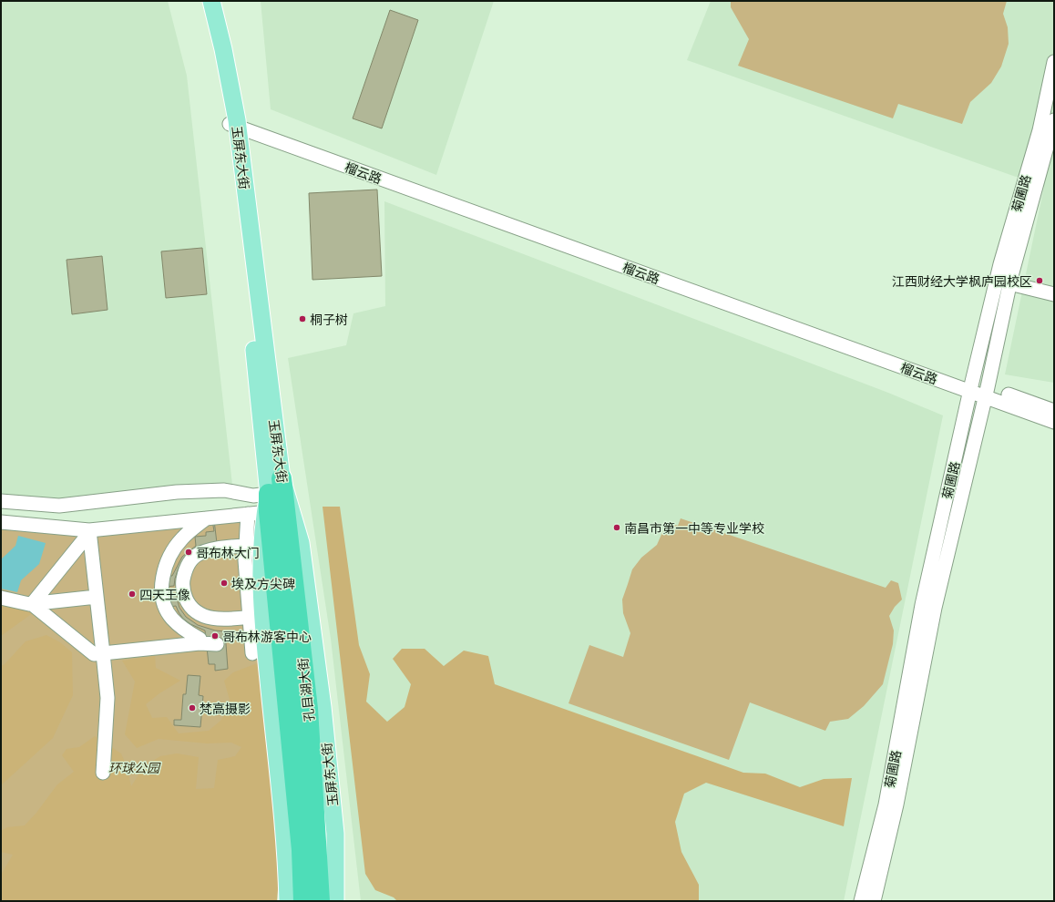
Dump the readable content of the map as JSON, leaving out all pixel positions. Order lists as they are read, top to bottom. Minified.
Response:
{"streets":{"highway":["孔目湖大街"],"main road":["玉屏东大街"],"street":["榴云路","菊圃路"]},"crossings":[["玉屏东大街","榴云路"],["玉屏东大街","孔目湖大街"],["榴云路","菊圃路"]],"parks":["环球公园"],"places":["江西财经大学枫庐园校区","桐子树","南昌市第一中等专业学校","哥布林大门","埃及方尖碑","四天王像","哥布林游客中心","梵高摄影"]}
